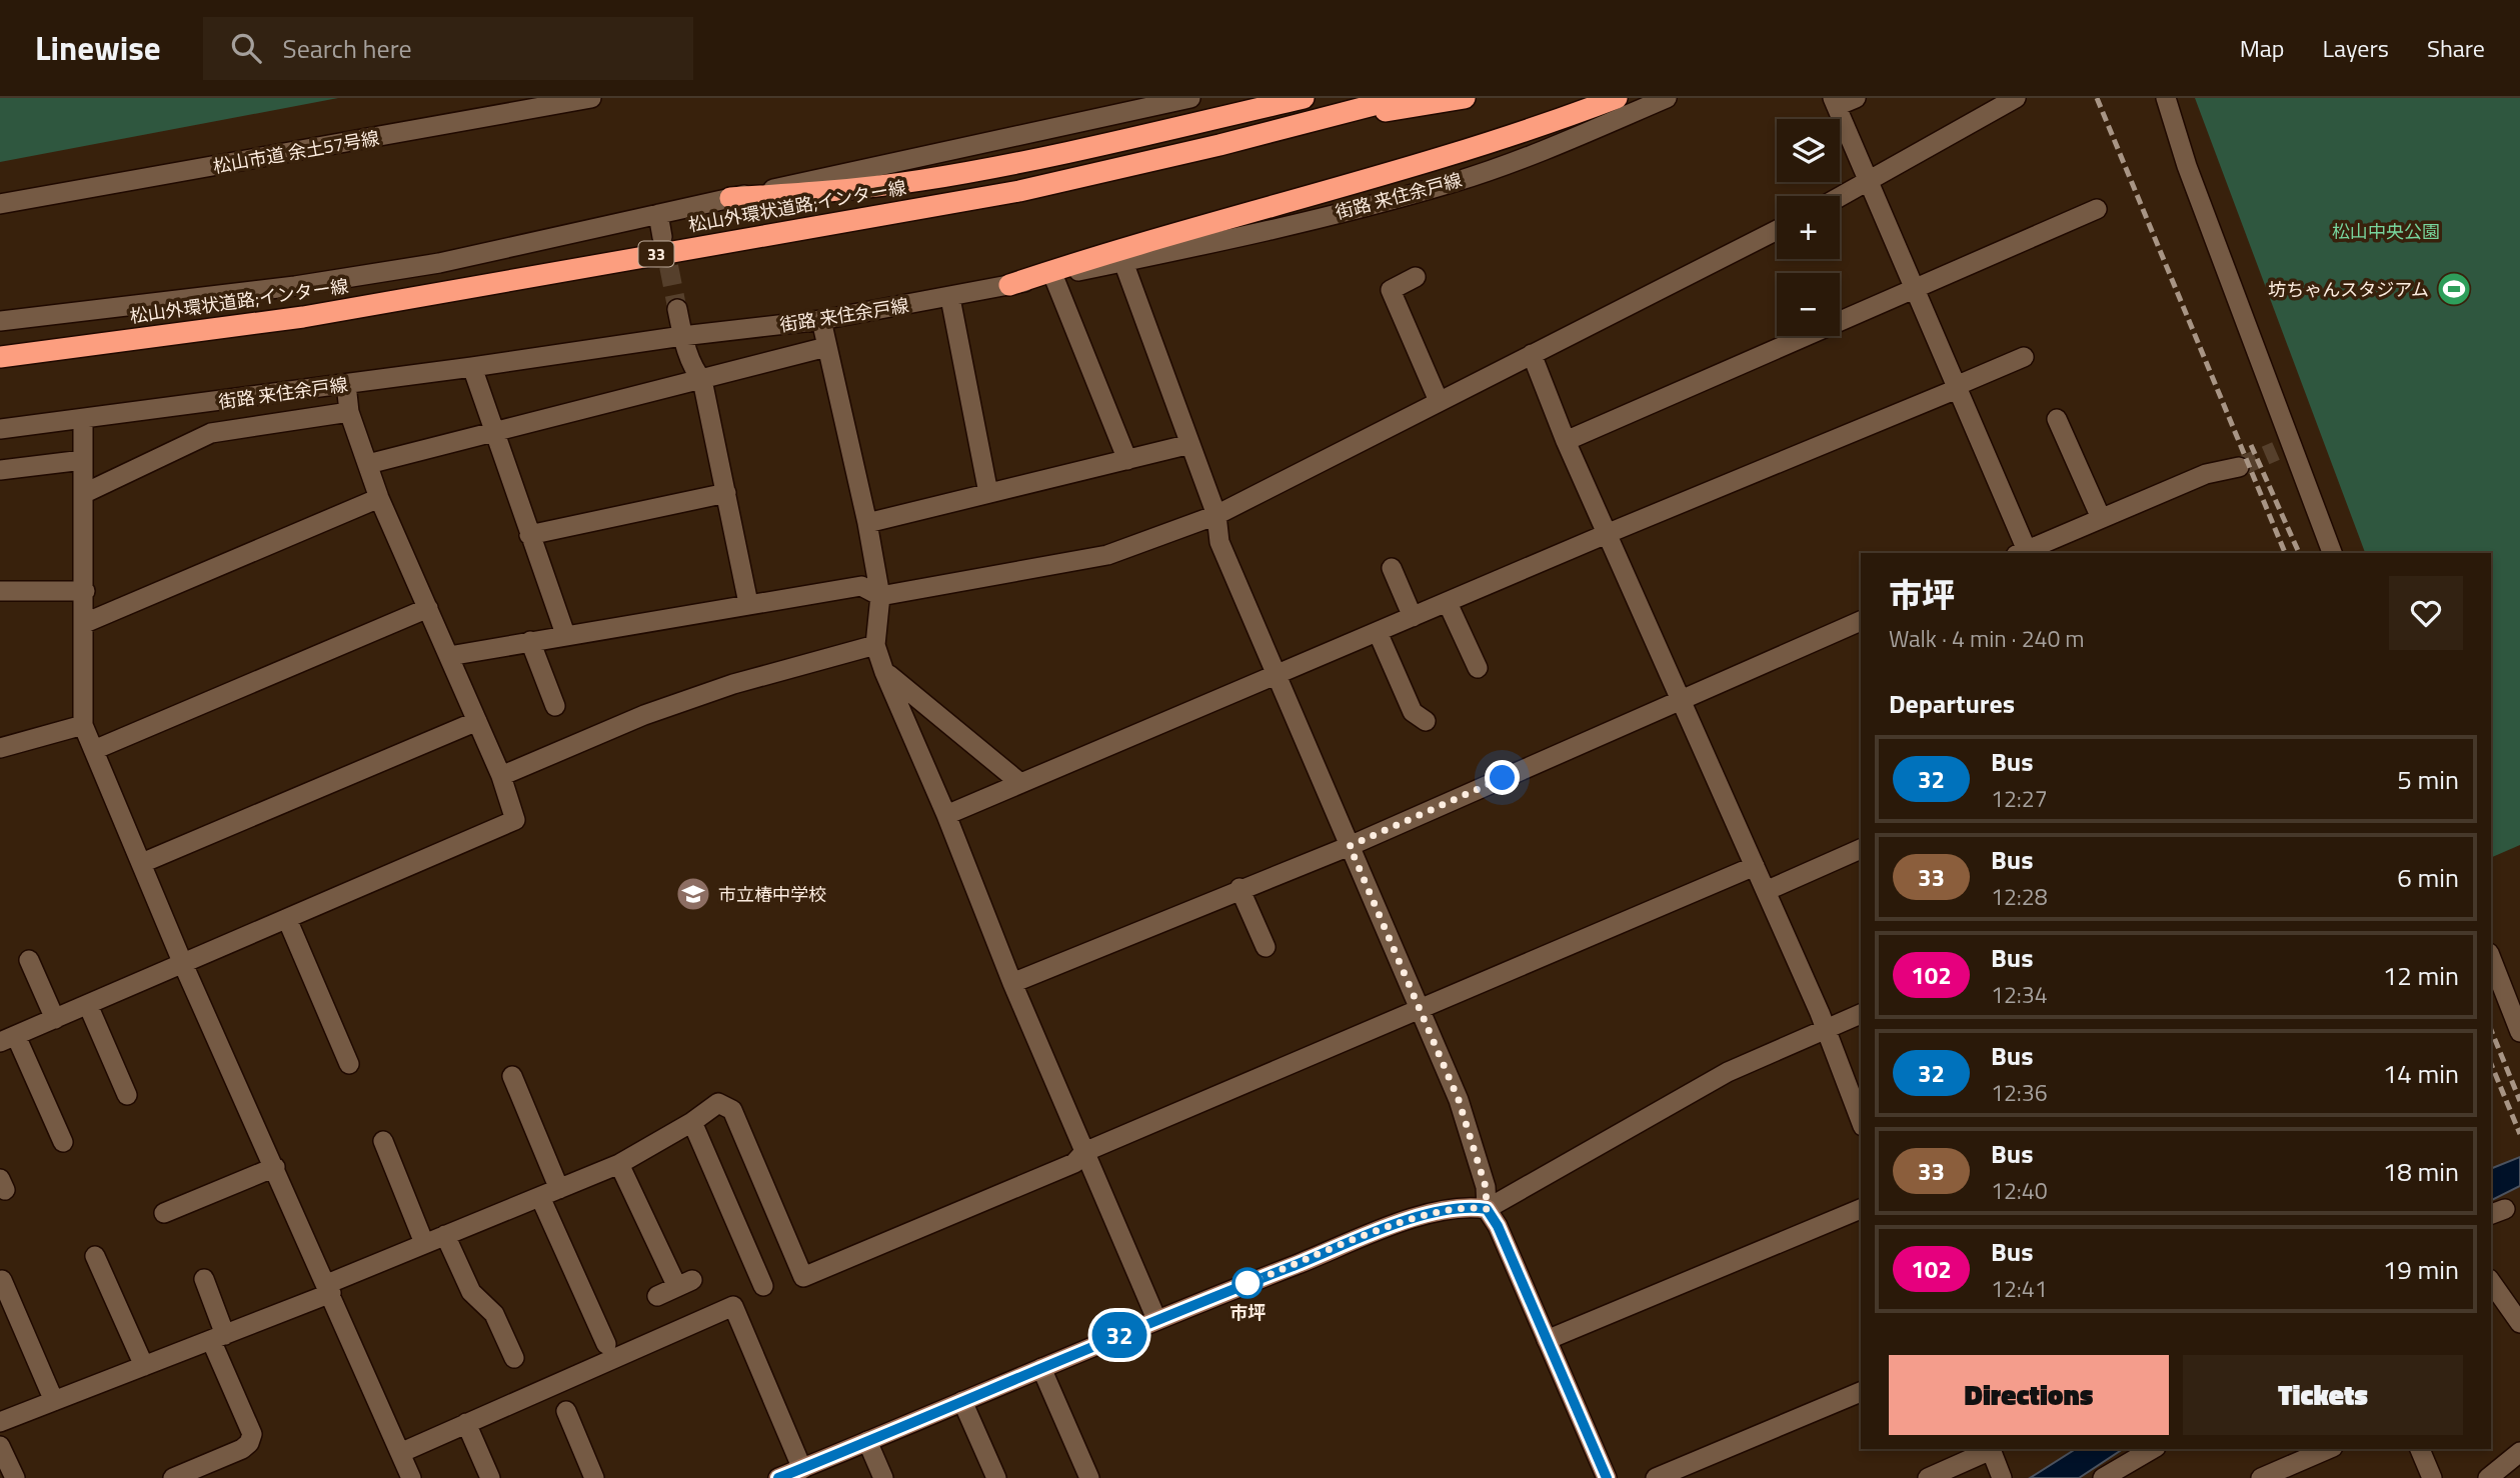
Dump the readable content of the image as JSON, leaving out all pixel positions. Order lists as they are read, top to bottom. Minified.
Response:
{"streets":{"highway":["松山外環状道路;インター線","33"],"street":["松山市道 余土57号線","街路 来住余戸線"]},"parks":["松山中央公園"],"places":{"sports":["坊ちゃんスタジアム"],"school or university":["市立椿中学校"],"other":["市坪"]},"lines":["bus line 32"],"page":{"header":"Linewise","search":"Search here","nav":["Map","Layers","Share"],"on_map":"32","map_buttons":["+","−"],"heading":[["市坪","Walk · 4 min · 240 m"],"Departures"],"list":[{"mark":"32","name":"Bus","note":"12:27","value":"5 min"},{"mark":"33","name":"Bus","note":"12:28","value":"6 min"},{"mark":"102","name":"Bus","note":"12:34","value":"12 min"},{"mark":"32","name":"Bus","note":"12:36","value":"14 min"},{"mark":"33","name":"Bus","note":"12:40","value":"18 min"},{"mark":"102","name":"Bus","note":"12:41","value":"19 min"}],"buttons":["Directions","Tickets"]}}
